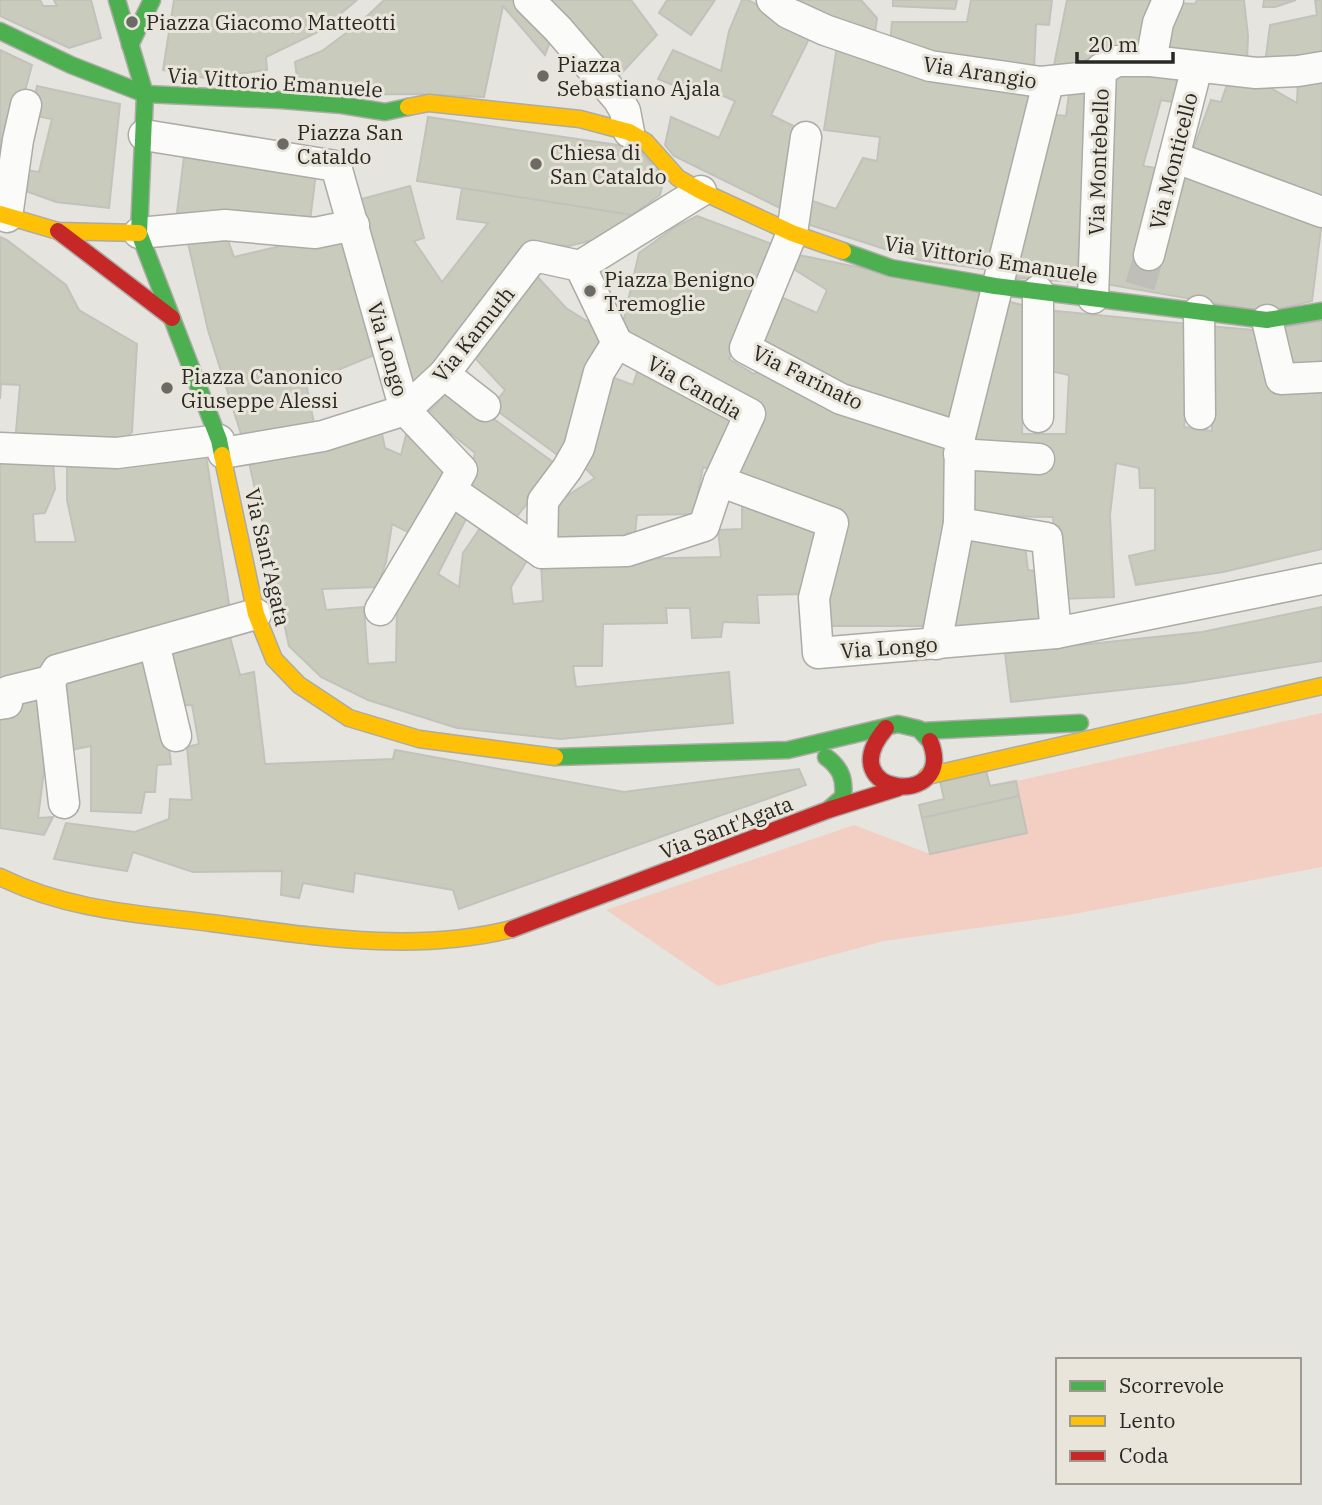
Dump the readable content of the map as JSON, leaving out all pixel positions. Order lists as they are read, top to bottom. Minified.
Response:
{"streets":{"main road":["Via Vittorio Emanuele","Via Sant'Agata"],"street":["Via Arangio","Via Monticello","Via Montebello","Via Kamuth","Via Longo","Via Farinato","Via Candia"]},"crossings":[["Via Arangio","Via Monticello"],["Via Arangio","Via Montebello"],["Via Vittorio Emanuele","Via Montebello"],["Via Vittorio Emanuele","Via Farinato"],["Via Kamuth","Via Longo"],["Via Kamuth","Via Sant'Agata"],["Via Longo","Via Candia"]],"places":["Piazza Giacomo Matteotti","Piazza Sebastiano Ajala","Piazza San Cataldo","Chiesa di San Cataldo","Piazza Benigno Tremoglie","Piazza Canonico Giuseppe Alessi"],"legend":["Scorrevole","Lento","Coda"],"scale_bar":"20 m"}
